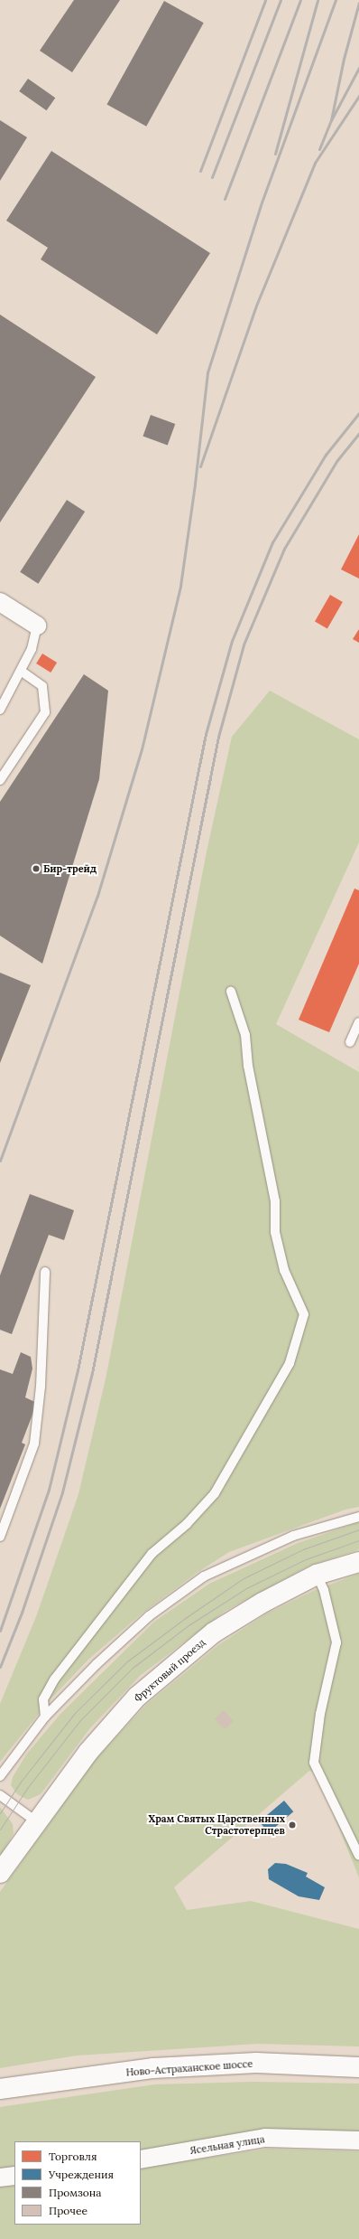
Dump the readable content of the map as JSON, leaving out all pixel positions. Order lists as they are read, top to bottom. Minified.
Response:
{"streets":{"street":["Фруктовый проезд","Ново-Астраханское шоссе","Ясельная улица"]},"places":["Бир-трейд","Храм Святых Царственных Страстотерпцев"],"legend":["Торговля","Учреждения","Промзона","Прочее"]}
